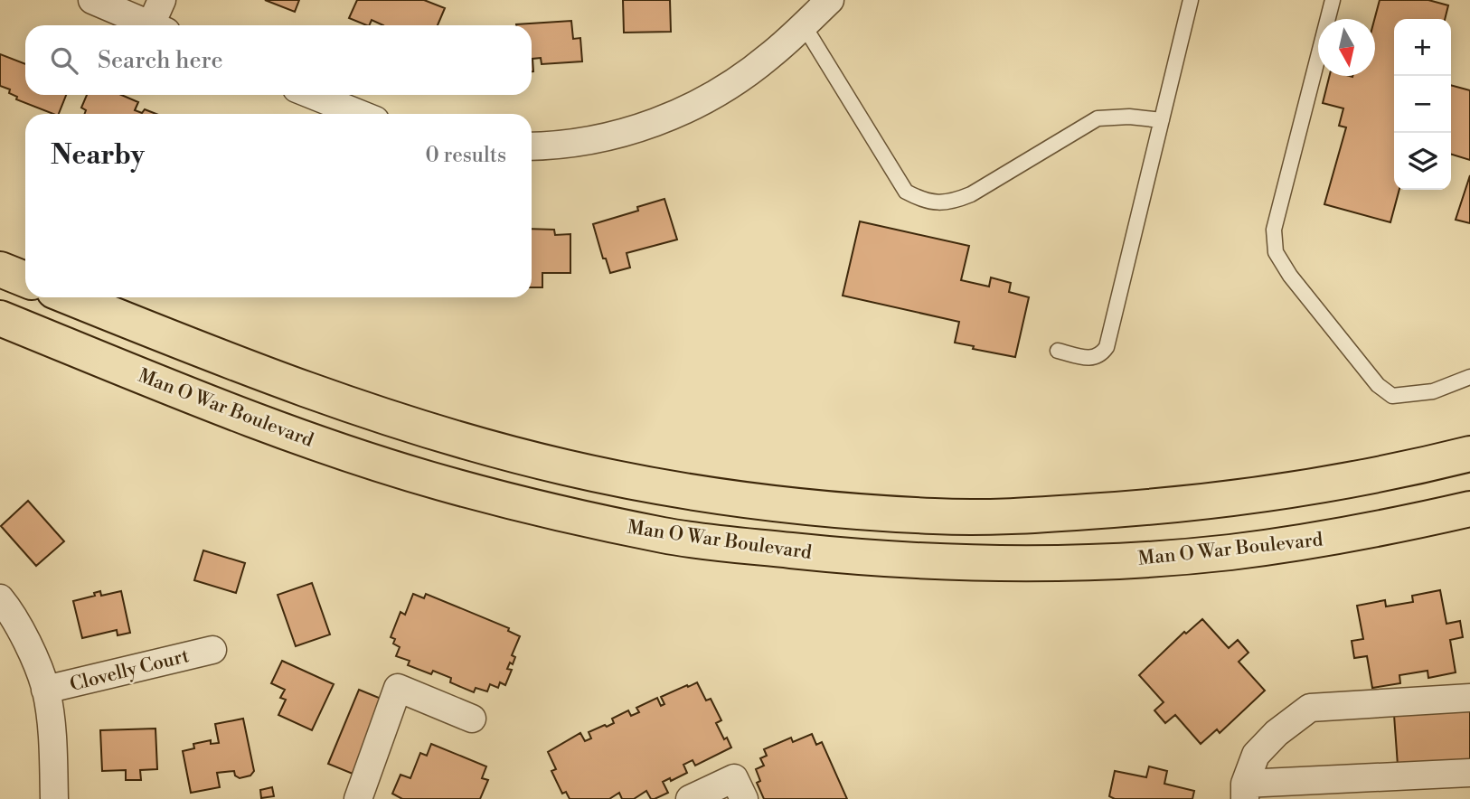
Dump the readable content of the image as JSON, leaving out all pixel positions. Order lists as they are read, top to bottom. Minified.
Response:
{"streets":{"main road":["Man O War Boulevard"],"street":["Clovelly Court"]},"north":"bottom","page":{"map_buttons":["+","−"],"search":"Search here","heading":["Nearby","0 results"]}}
